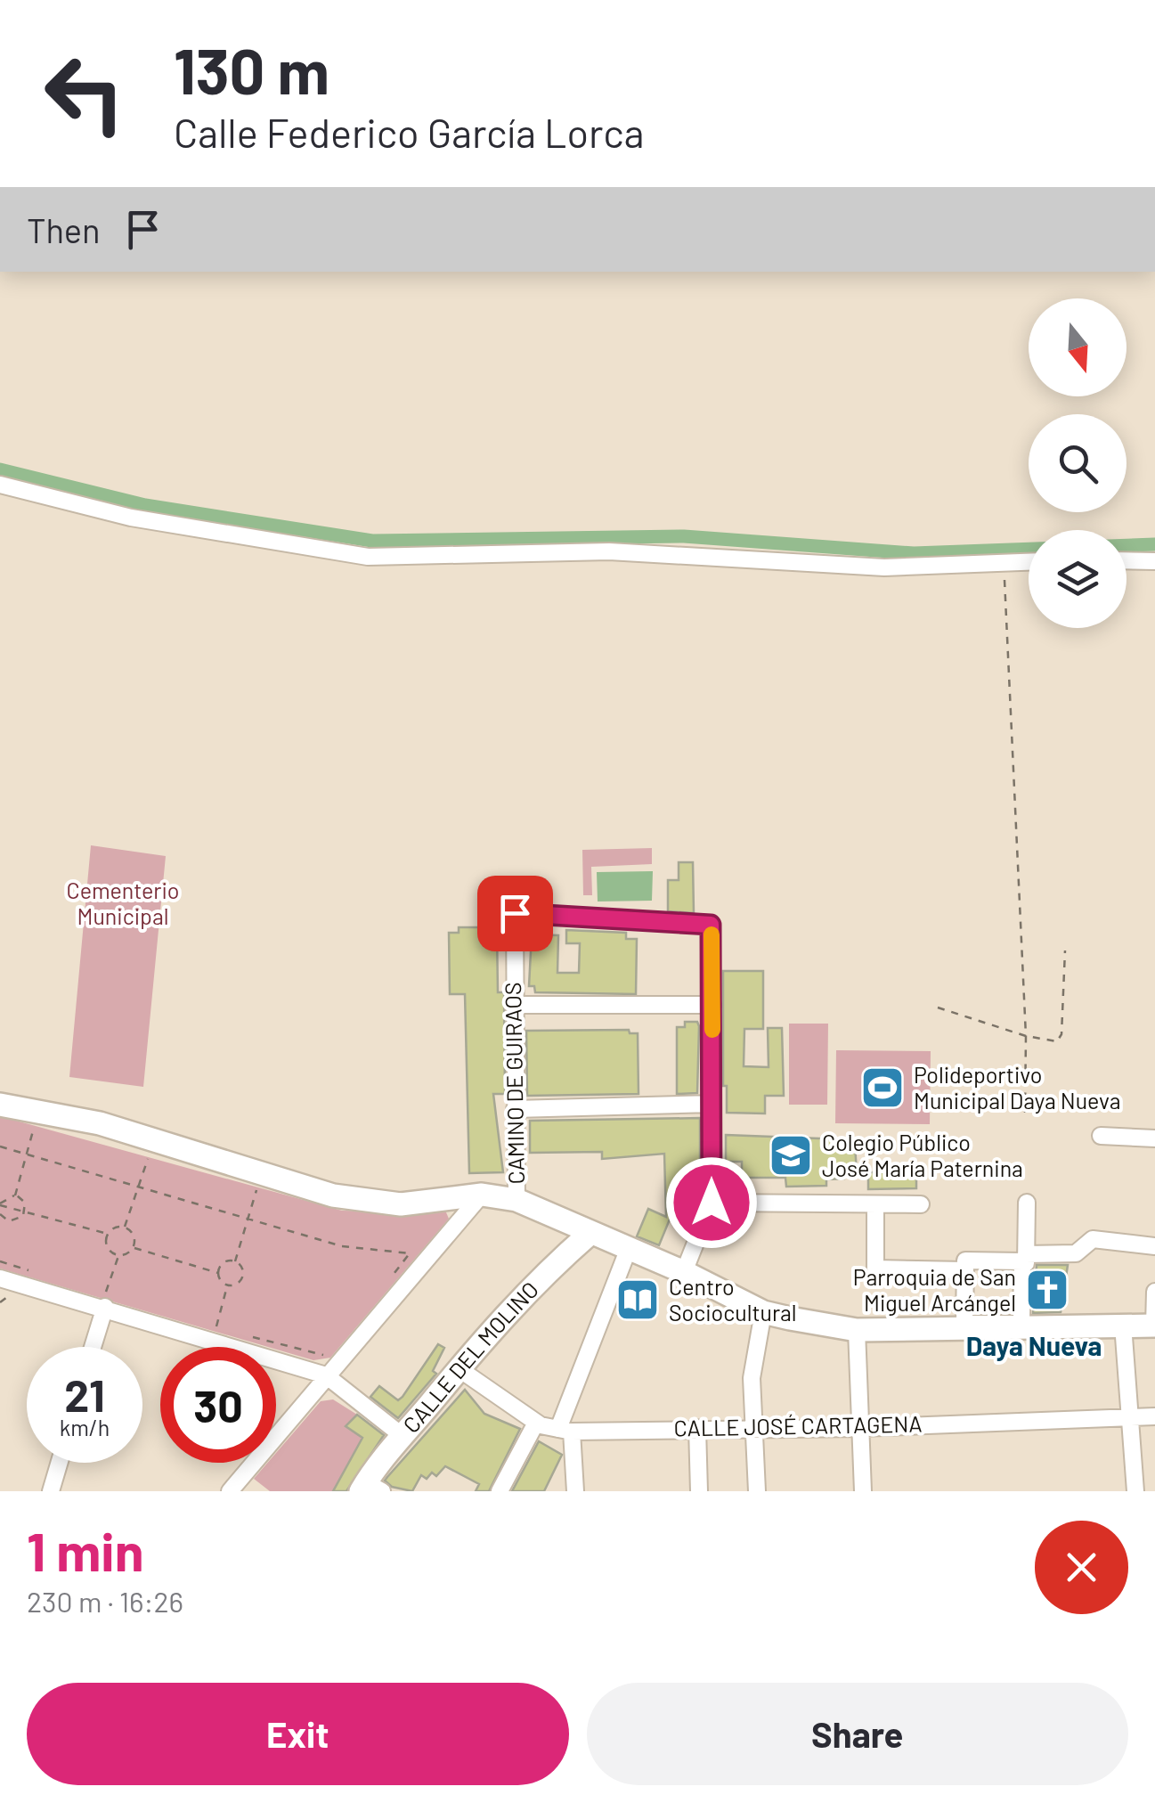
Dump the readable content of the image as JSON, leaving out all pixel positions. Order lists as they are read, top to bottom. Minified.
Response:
{"streets":{"street":["CAMINO DE GUIRAOS","CALLE DEL MOLINO","CALLE JOSÉ CARTAGENA"]},"crossings":[["CALLE DEL MOLINO","CALLE JOSÉ CARTAGENA"]],"districts":["Daya Nueva"],"parks":["Cementerio Municipal"],"places":{"sports":["Polideportivo Municipal Daya Nueva"],"school or university":["Colegio Público José María Paternina"],"church":["Parroquia de San Miguel Arcángel"],"library":["Centro Sociocultural"]},"north":"bottom","page":{"turn":["130 m","Calle Federico García Lorca"],"then":"Then","speed":"21 km/h","limit":"30","heading":["1 min","230 m · 16:26"],"buttons":["Exit","Share"]}}
